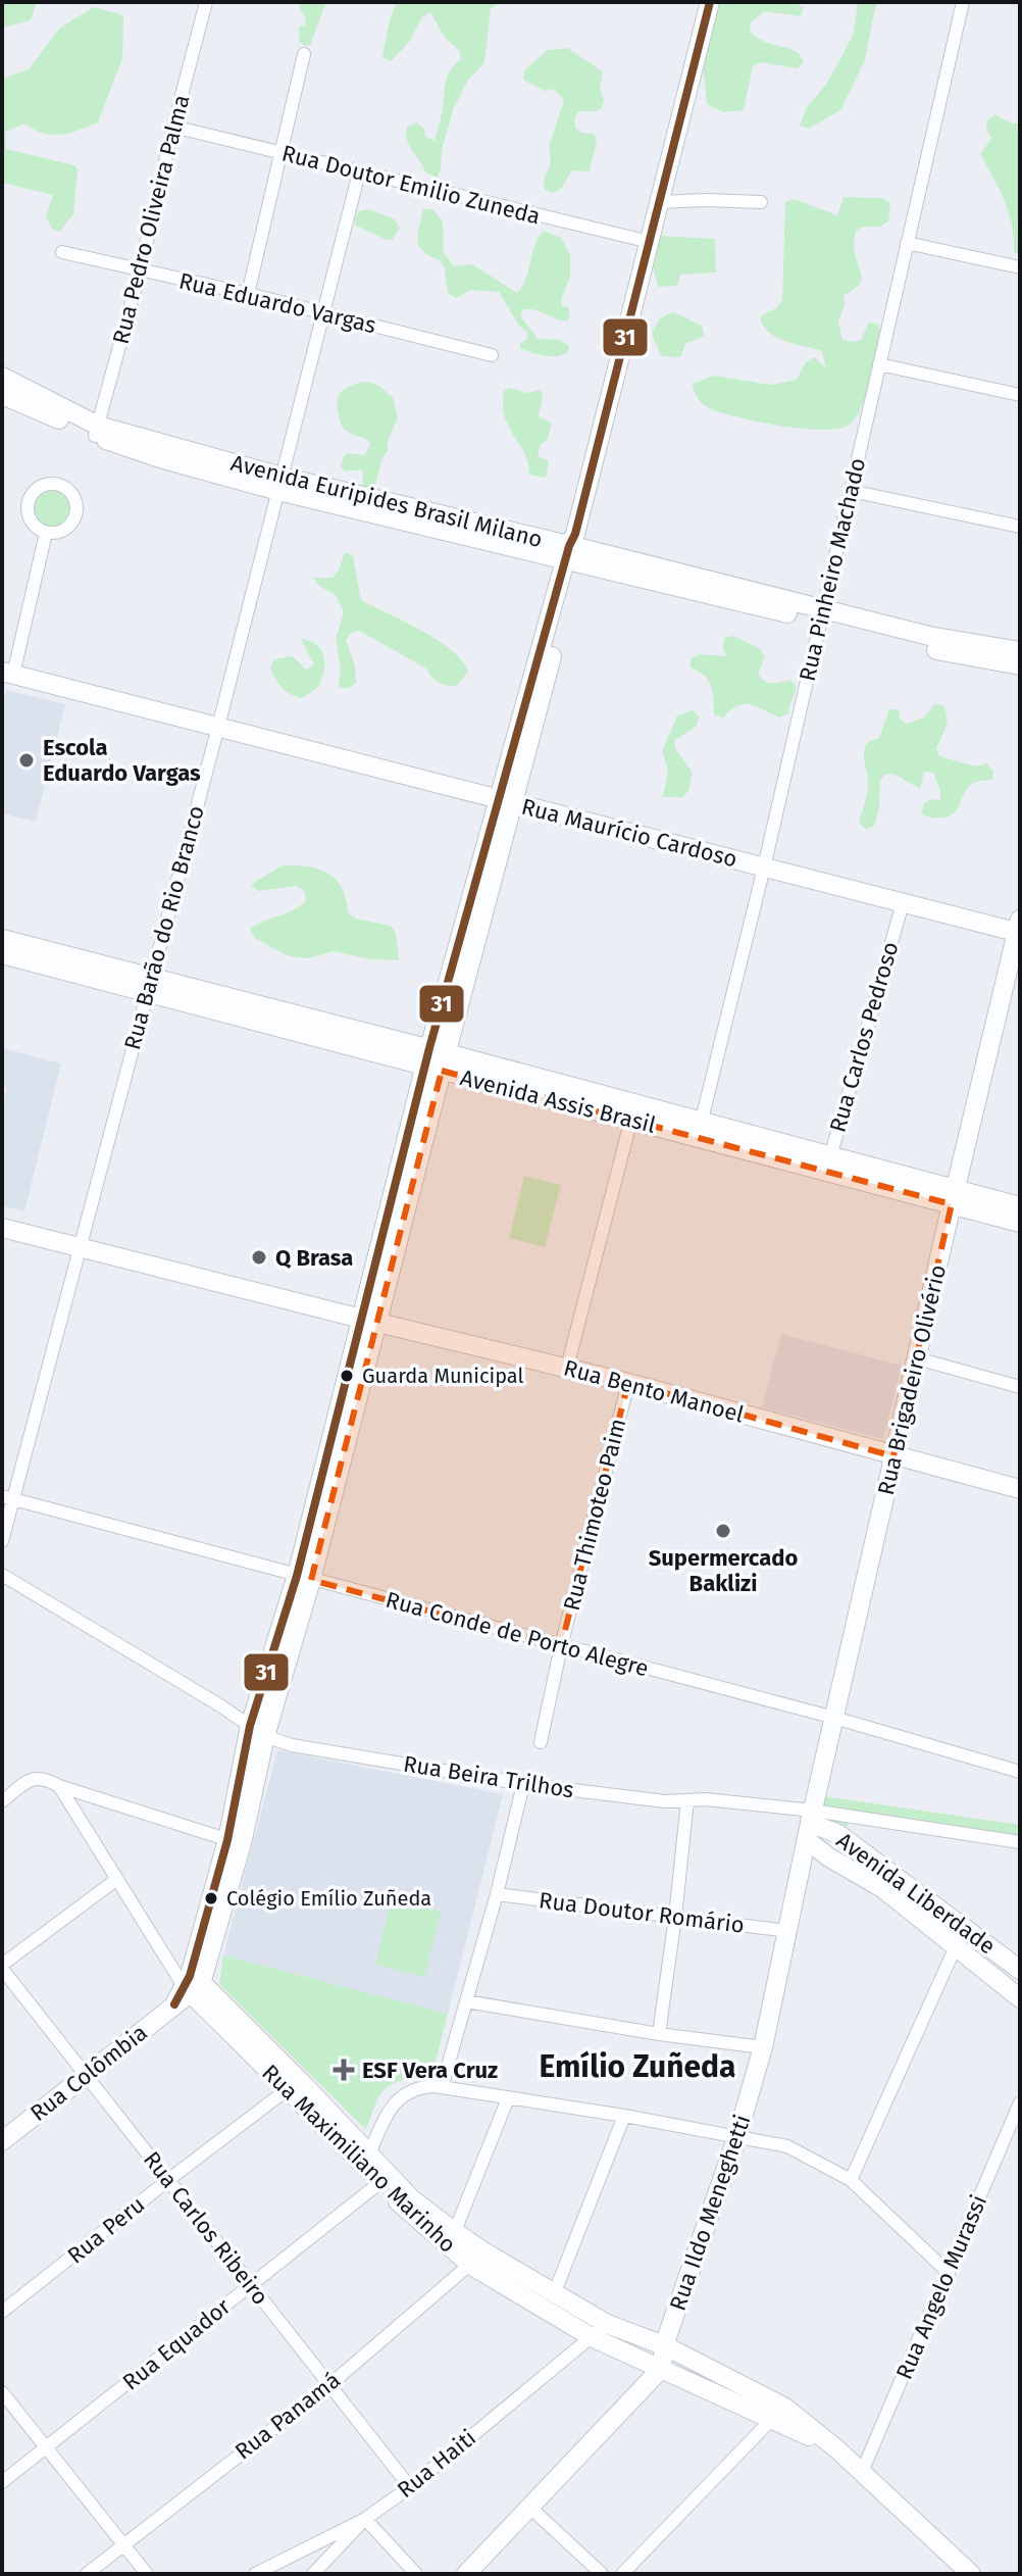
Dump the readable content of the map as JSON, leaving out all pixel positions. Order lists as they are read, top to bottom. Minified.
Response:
{"streets":{"street":["Rua Doutor Emilio Zuneda","Rua Pedro Oliveira Palma","Rua Eduardo Vargas","Avenida Euripides Brasil Milano","Rua Pinheiro Machado","Rua Maurício Cardoso","Rua Barão do Rio Branco","Rua Carlos Pedroso","Avenida Assis Brasil","Rua Brigadeiro Olivério","Rua Bento Manoel","Rua Thimoteo Paim","Rua Conde de Porto Alegre","Rua Beira Trilhos","Avenida Liberdade","Rua Doutor Romário","Rua Colômbia","Rua Maximiliano Marinho","Rua Ildo Meneghetti","Rua Carlos Ribeiro","Rua Peru","Rua Angelo Murassi","Rua Equador","Rua Panamá","Rua Haiti"]},"crossings":[["Rua Doutor Emilio Zuneda","Rua Pedro Oliveira Palma"],["Rua Doutor Emilio Zuneda","Rua Barão do Rio Branco"],["Rua Pedro Oliveira Palma","Rua Eduardo Vargas"],["Rua Pedro Oliveira Palma","Avenida Euripides Brasil Milano"],["Rua Eduardo Vargas","Rua Barão do Rio Branco"],["Avenida Euripides Brasil Milano","Rua Pinheiro Machado"],["Avenida Euripides Brasil Milano","Rua Barão do Rio Branco"],["Rua Pinheiro Machado","Rua Maurício Cardoso"],["Rua Pinheiro Machado","Avenida Assis Brasil"],["Rua Maurício Cardoso","Rua Barão do Rio Branco"],["Rua Maurício Cardoso","Rua Carlos Pedroso"],["Rua Maurício Cardoso","Rua Brigadeiro Olivério"],["Rua Barão do Rio Branco","Avenida Assis Brasil"],["Rua Barão do Rio Branco","Rua Bento Manoel"],["Rua Barão do Rio Branco","Rua Conde de Porto Alegre"],["Rua Carlos Pedroso","Avenida Assis Brasil"],["Avenida Assis Brasil","Rua Brigadeiro Olivério"],["Rua Brigadeiro Olivério","Rua Bento Manoel"],["Rua Brigadeiro Olivério","Rua Conde de Porto Alegre"],["Rua Brigadeiro Olivério","Rua Beira Trilhos"],["Rua Brigadeiro Olivério","Avenida Liberdade"],["Rua Brigadeiro Olivério","Rua Ildo Meneghetti"],["Rua Bento Manoel","Rua Thimoteo Paim"],["Rua Thimoteo Paim","Rua Conde de Porto Alegre"],["Rua Beira Trilhos","Avenida Liberdade"],["Rua Beira Trilhos","Rua Ildo Meneghetti"],["Avenida Liberdade","Rua Ildo Meneghetti"],["Rua Doutor Romário","Rua Ildo Meneghetti"],["Rua Colômbia","Rua Maximiliano Marinho"],["Rua Colômbia","Rua Carlos Ribeiro"],["Rua Maximiliano Marinho","Rua Ildo Meneghetti"],["Rua Maximiliano Marinho","Rua Peru"],["Rua Maximiliano Marinho","Rua Angelo Murassi"],["Rua Maximiliano Marinho","Rua Equador"],["Rua Maximiliano Marinho","Rua Panamá"],["Rua Maximiliano Marinho","Rua Haiti"],["Rua Carlos Ribeiro","Rua Peru"],["Rua Carlos Ribeiro","Rua Equador"],["Rua Carlos Ribeiro","Rua Panamá"],["Rua Carlos Ribeiro","Rua Haiti"]],"districts":["Emílio Zuñeda"],"places":{"other":["Escola Eduardo Vargas","Q Brasa","Guarda Municipal","Supermercado Baklizi","Colégio Emílio Zuñeda"],"health":["ESF Vera Cruz"]},"lines":["transit line 31"]}
